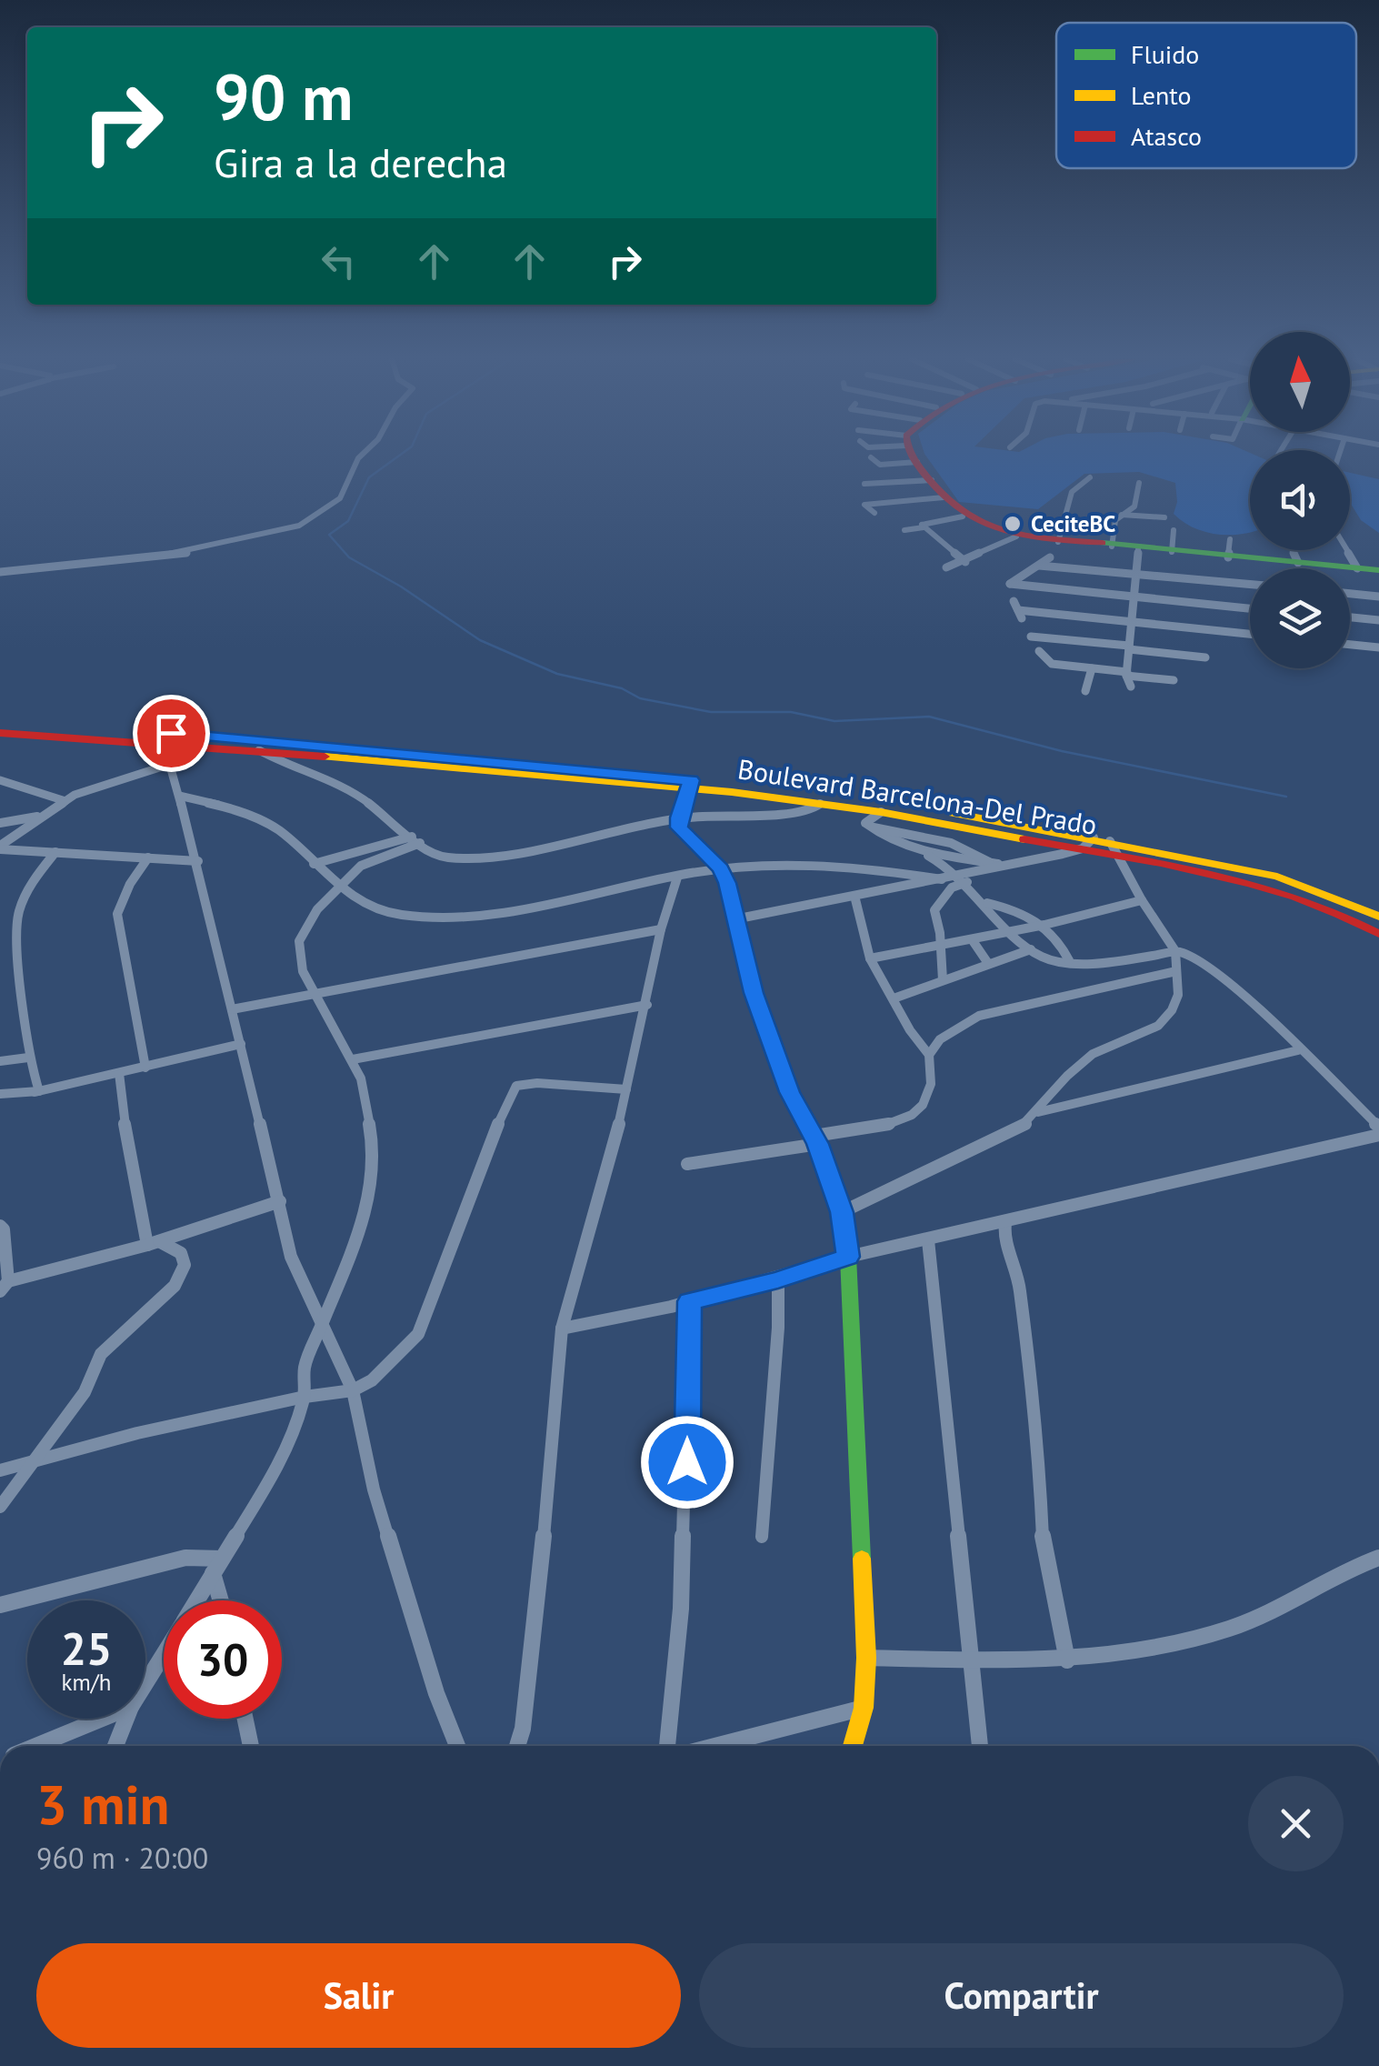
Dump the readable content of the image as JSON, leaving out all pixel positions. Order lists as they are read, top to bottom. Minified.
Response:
{"streets":{"main road":["Boulevard Barcelona-Del Prado"]},"places":["CeciteBC"],"legend":["Fluido","Lento","Atasco"],"north":"top","page":{"turn":["90 m","Gira a la derecha"],"speed":"25 km/h","limit":"30","heading":["3 min","960 m · 20:00"],"buttons":["Salir","Compartir"]}}
